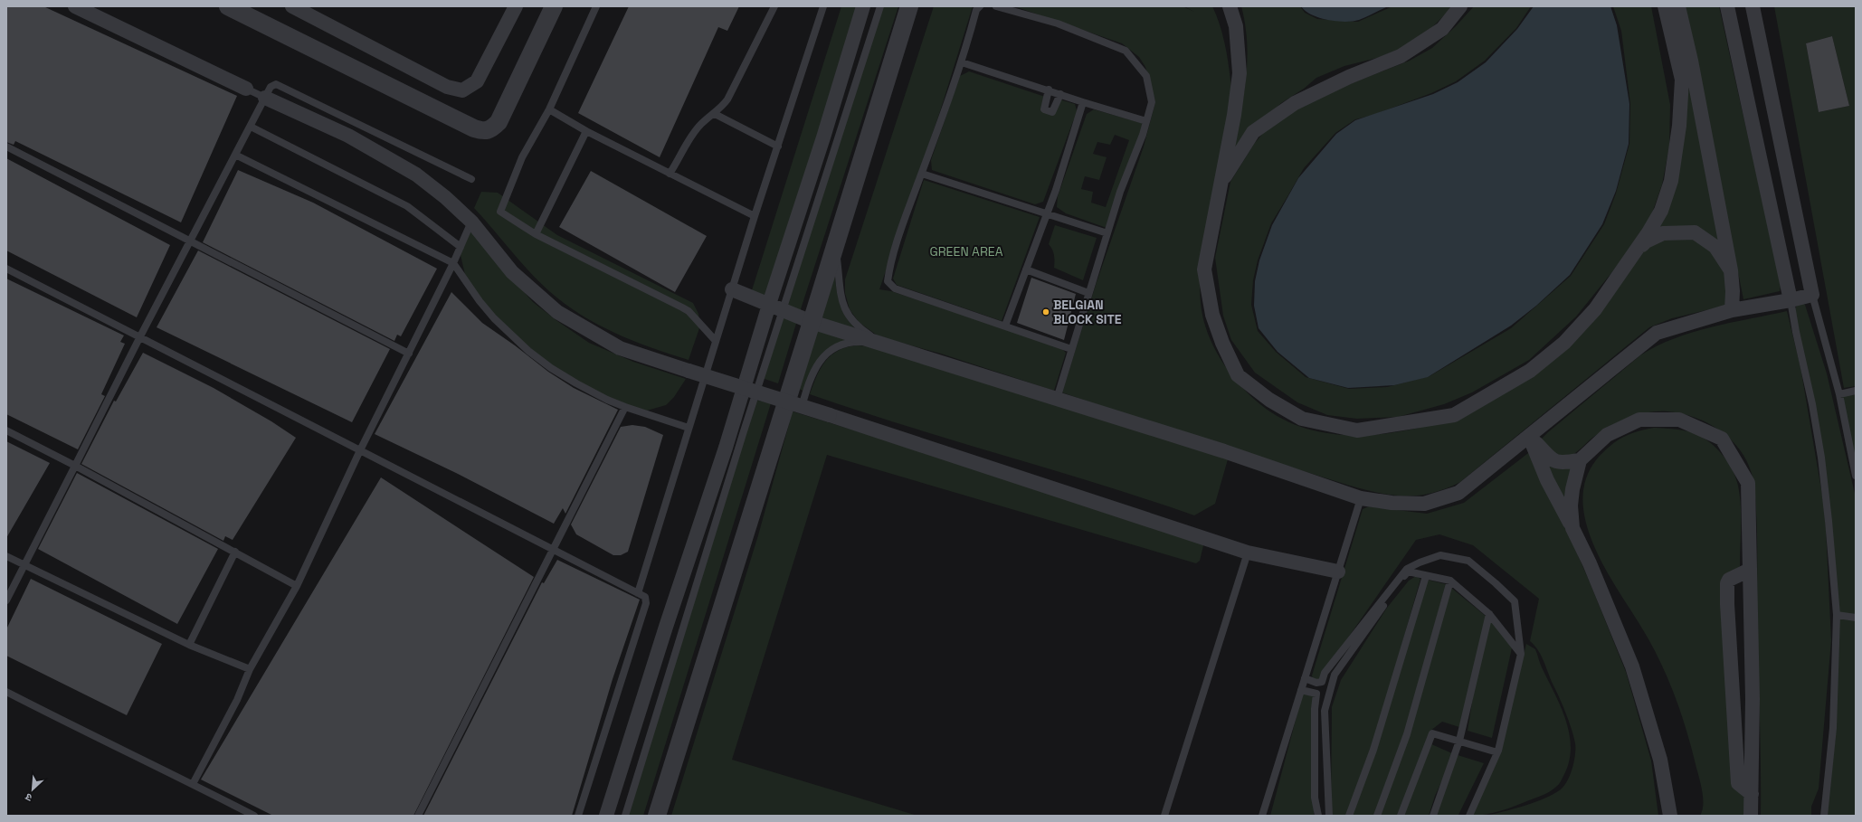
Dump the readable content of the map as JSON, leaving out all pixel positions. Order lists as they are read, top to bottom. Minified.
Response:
{"parks":["GREEN AREA"],"places":["BELGIAN BLOCK SITE"],"north":"bottom left"}
